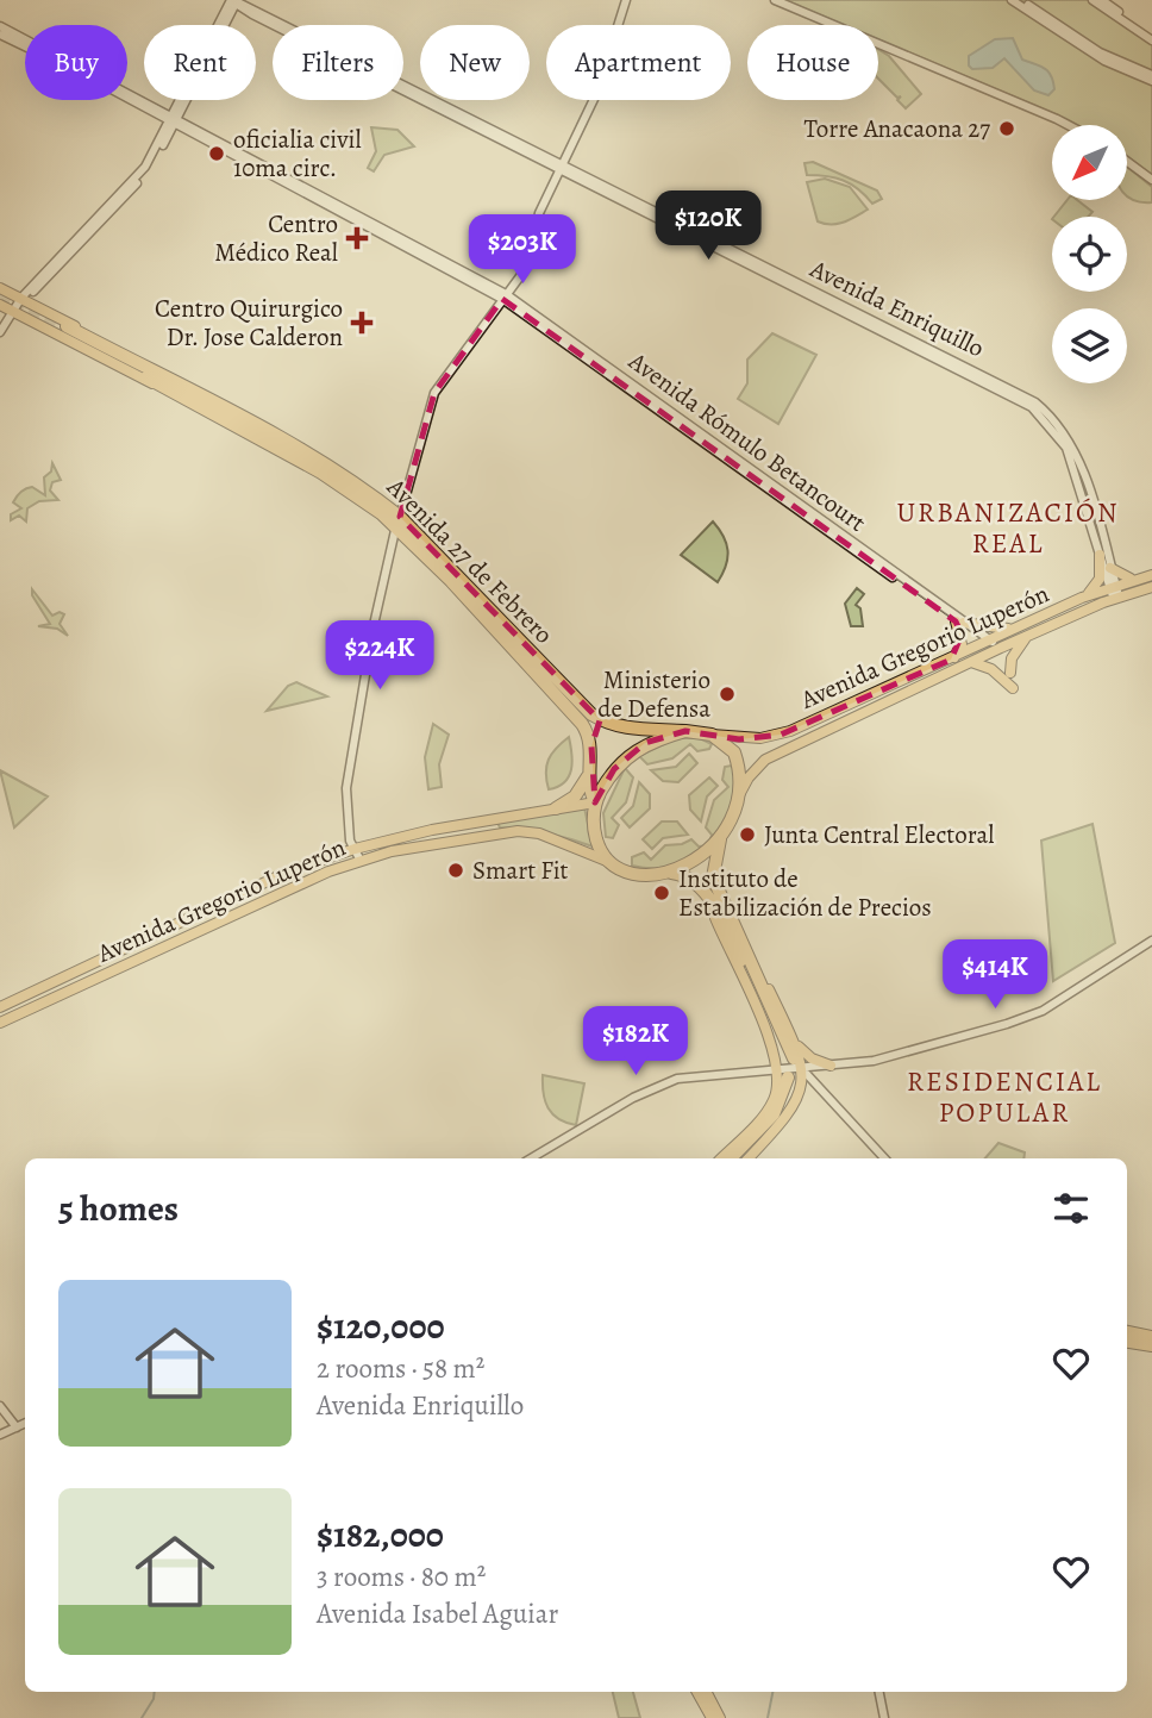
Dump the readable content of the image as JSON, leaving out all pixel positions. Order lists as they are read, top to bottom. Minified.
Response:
{"streets":{"highway":["Avenida 27 de Febrero"],"main road":["Avenida Enriquillo","Avenida Rómulo Betancourt","Avenida Gregorio Luperón"]},"crossings":[["Avenida Enriquillo","Avenida Gregorio Luperón"],["Avenida Rómulo Betancourt","Avenida Gregorio Luperón"],["Avenida 27 de Febrero","Avenida Gregorio Luperón"]],"districts":["URBANIZACIÓN REAL","RESIDENCIAL POPULAR"],"places":{"other":["Torre Anacaona 27","oficialia civil 10ma circ.","Ministerio de Defensa","Junta Central Electoral","Smart Fit","Instituto de Estabilización de Precios"],"health":["Centro Médico Real","Centro Quirurgico Dr. Jose Calderon"]},"north":"bottom left","page":{"chip":["Buy","Rent","Filters","New","Apartment","House"],"price":["$120K","$203K","$224K","$414K","$182K"],"heading":"5 homes","list":[{"name":"$120,000","note":"2 rooms · 58 m² · Avenida Enriquillo"},{"name":"$182,000","note":"3 rooms · 80 m² · Avenida Isabel Aguiar"}]}}
